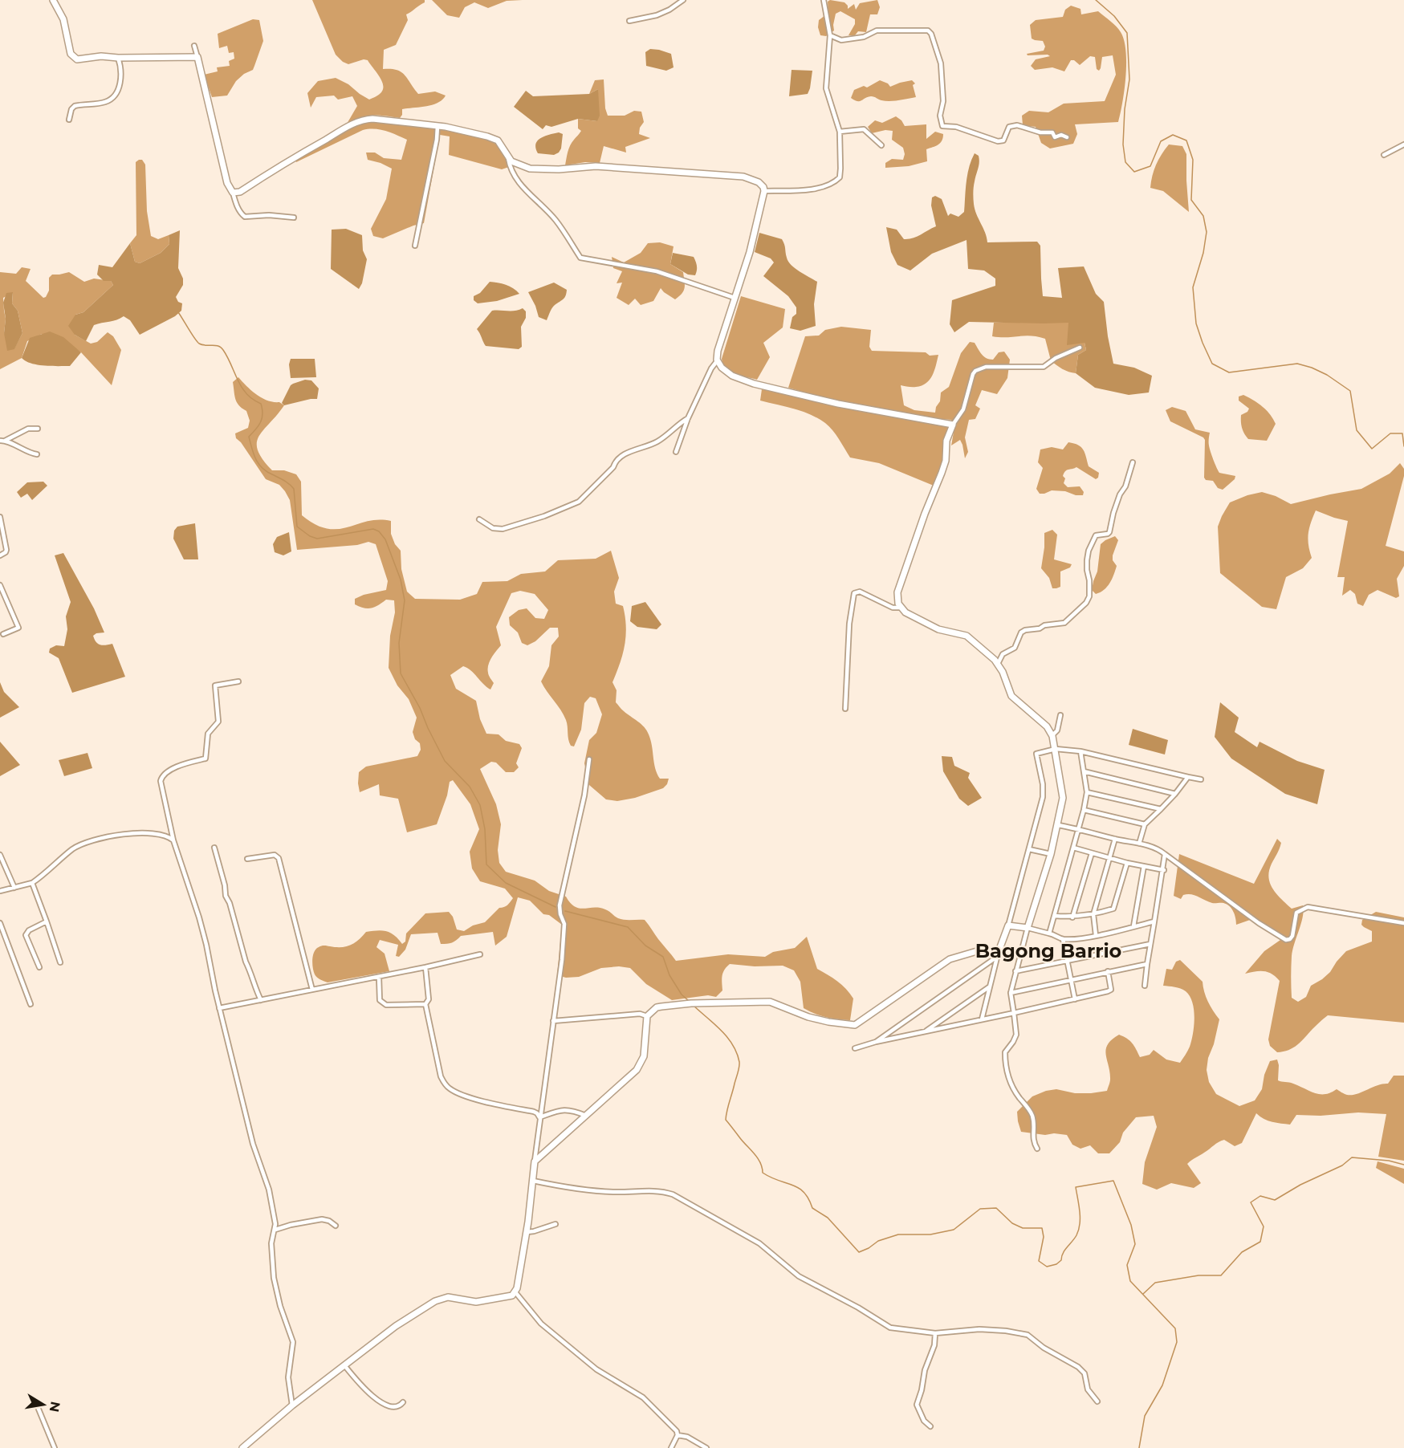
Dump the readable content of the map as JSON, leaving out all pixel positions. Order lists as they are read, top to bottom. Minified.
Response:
{"districts":["Bagong Barrio"],"north":"right"}
